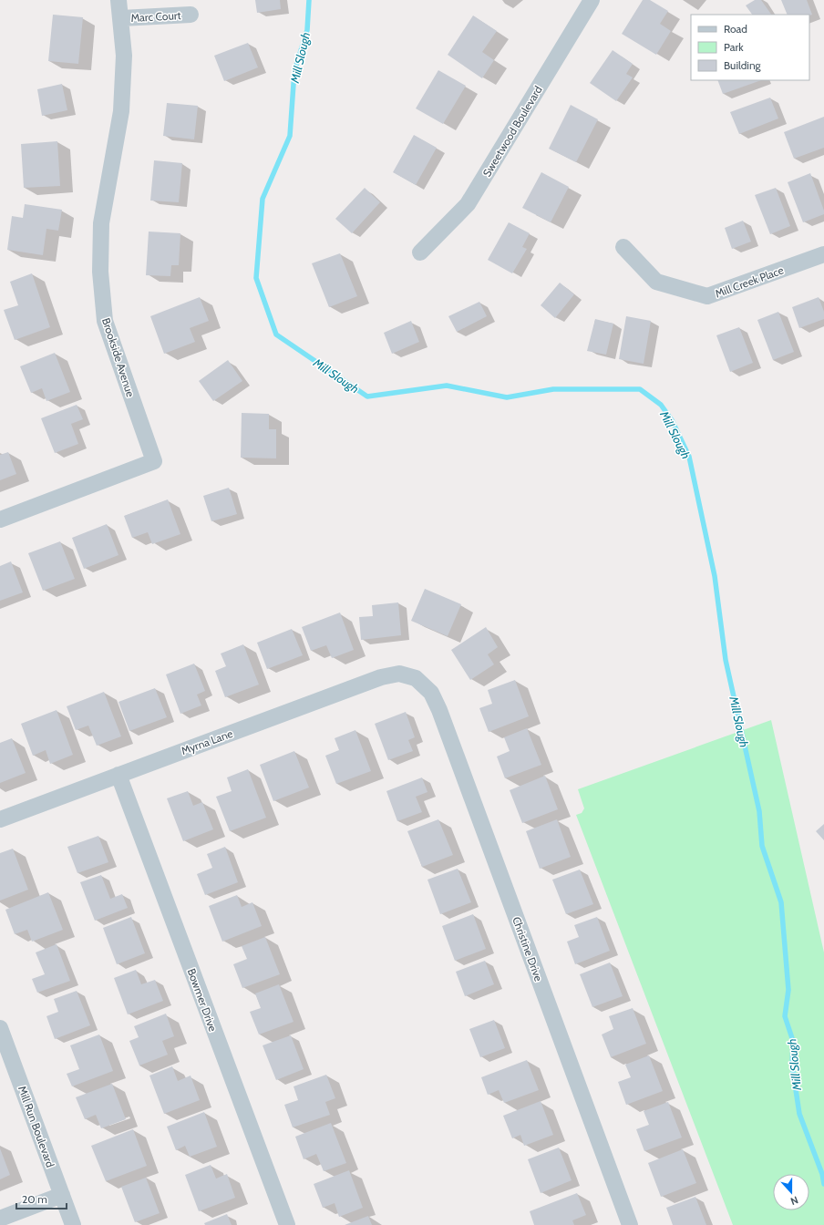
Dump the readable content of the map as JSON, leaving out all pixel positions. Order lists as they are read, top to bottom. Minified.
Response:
{"streets":{"street":["Marc Court","Sweetwood Boulevard","Mill Creek Place","Brookside Avenue","Myrna Lane","Christine Drive","Bowmer Drive","Mill Run Boulevard"]},"crossings":[["Marc Court","Brookside Avenue"],["Myrna Lane","Christine Drive"],["Myrna Lane","Bowmer Drive"]],"water":["Mill Slough"],"legend":["Road","Park","Building"],"scale_bar":"20 m","north":"bottom"}
